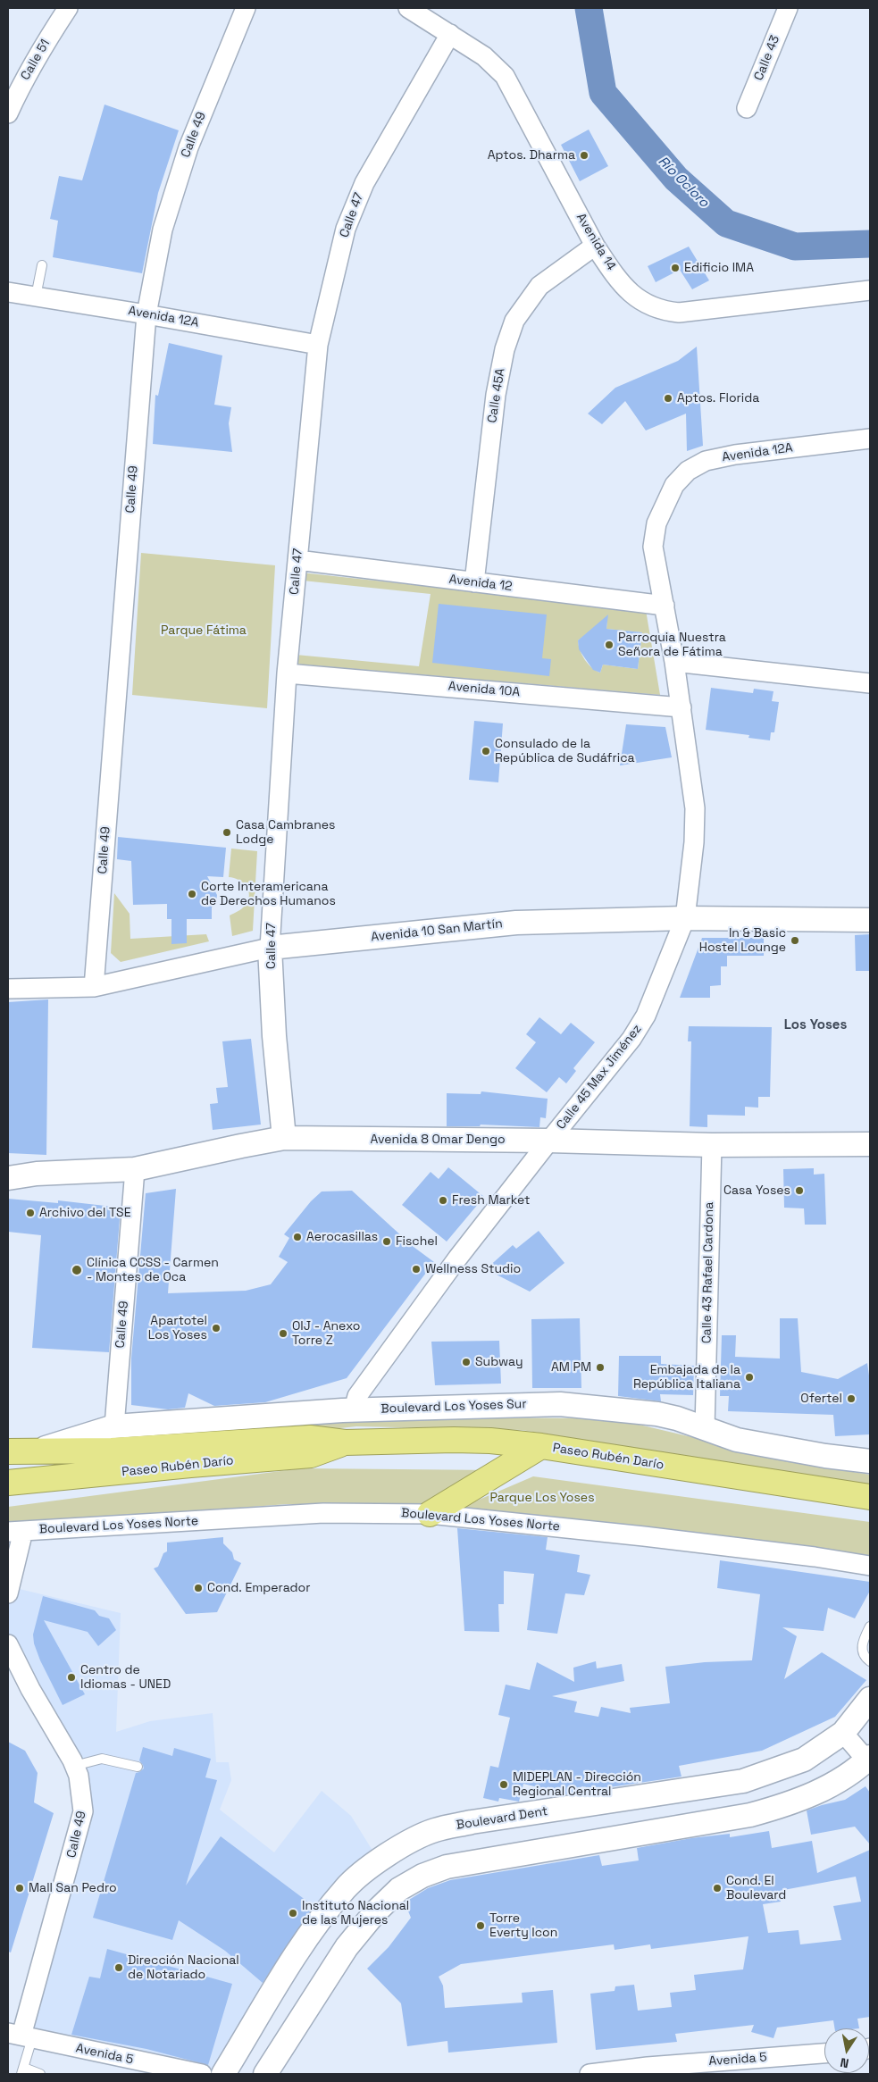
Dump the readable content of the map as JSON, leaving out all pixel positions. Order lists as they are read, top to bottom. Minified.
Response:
{"streets":{"highway":["Paseo Rubén Darío"],"street":["Calle 43","Calle 51","Calle 49","Calle 47","Avenida 14","Avenida 12A","Calle 45A","Avenida 12","Avenida 10A","Avenida 10 San Martín","Calle 45 Max Jiménez","Avenida 8 Omar Dengo","Calle 43 Rafael Cardona","Boulevard Los Yoses Sur","Boulevard Los Yoses Norte","Boulevard Dent","Avenida 5"]},"crossings":[["Calle 49","Avenida 12A"],["Calle 49","Avenida 10 San Martín"],["Calle 49","Avenida 8 Omar Dengo"],["Calle 49","Boulevard Los Yoses Sur"],["Calle 49","Avenida 5"],["Calle 47","Avenida 14"],["Calle 47","Avenida 12A"],["Calle 47","Avenida 12"],["Calle 47","Avenida 10A"],["Calle 47","Avenida 10 San Martín"],["Calle 47","Avenida 8 Omar Dengo"],["Avenida 14","Calle 45A"],["Avenida 12A","Calle 45 Max Jiménez"],["Calle 45A","Avenida 12"],["Avenida 12","Calle 45 Max Jiménez"],["Avenida 10A","Calle 45 Max Jiménez"],["Avenida 10 San Martín","Calle 45 Max Jiménez"],["Calle 45 Max Jiménez","Avenida 8 Omar Dengo"],["Calle 45 Max Jiménez","Boulevard Los Yoses Sur"],["Avenida 8 Omar Dengo","Calle 43 Rafael Cardona"],["Calle 43 Rafael Cardona","Boulevard Los Yoses Sur"],["Boulevard Los Yoses Sur","Paseo Rubén Darío"]],"districts":["Los Yoses"],"water":["Río Ocloro"],"parks":["Parque Fátima","Parque Los Yoses"],"places":["Aptos. Dharma","Edificio IMA","Aptos. Florida","Parroquia Nuestra Señora de Fátima","Consulado de la República de Sudáfrica","Casa Cambranes Lodge","Corte Interamericana de Derechos Humanos","In & Basic Hostel Lounge","Casa Yoses","Fresh Market","Archivo del TSE","Aerocasillas","Fischel","Wellness Studio","Clínica CCSS - Carmen - Montes de Oca","Apartotel Los Yoses","OIJ - Anexo Torre Z","Subway","AM PM","Embajada de la República Italiana","Ofertel","Cond. Emperador","Centro de Idiomas - UNED","MIDEPLAN - Dirección Regional Central","Mall San Pedro","Cond. El Boulevard","Instituto Nacional de las Mujeres","Torre Everty Icon","Dirección Nacional de Notariado"],"north":"bottom"}
